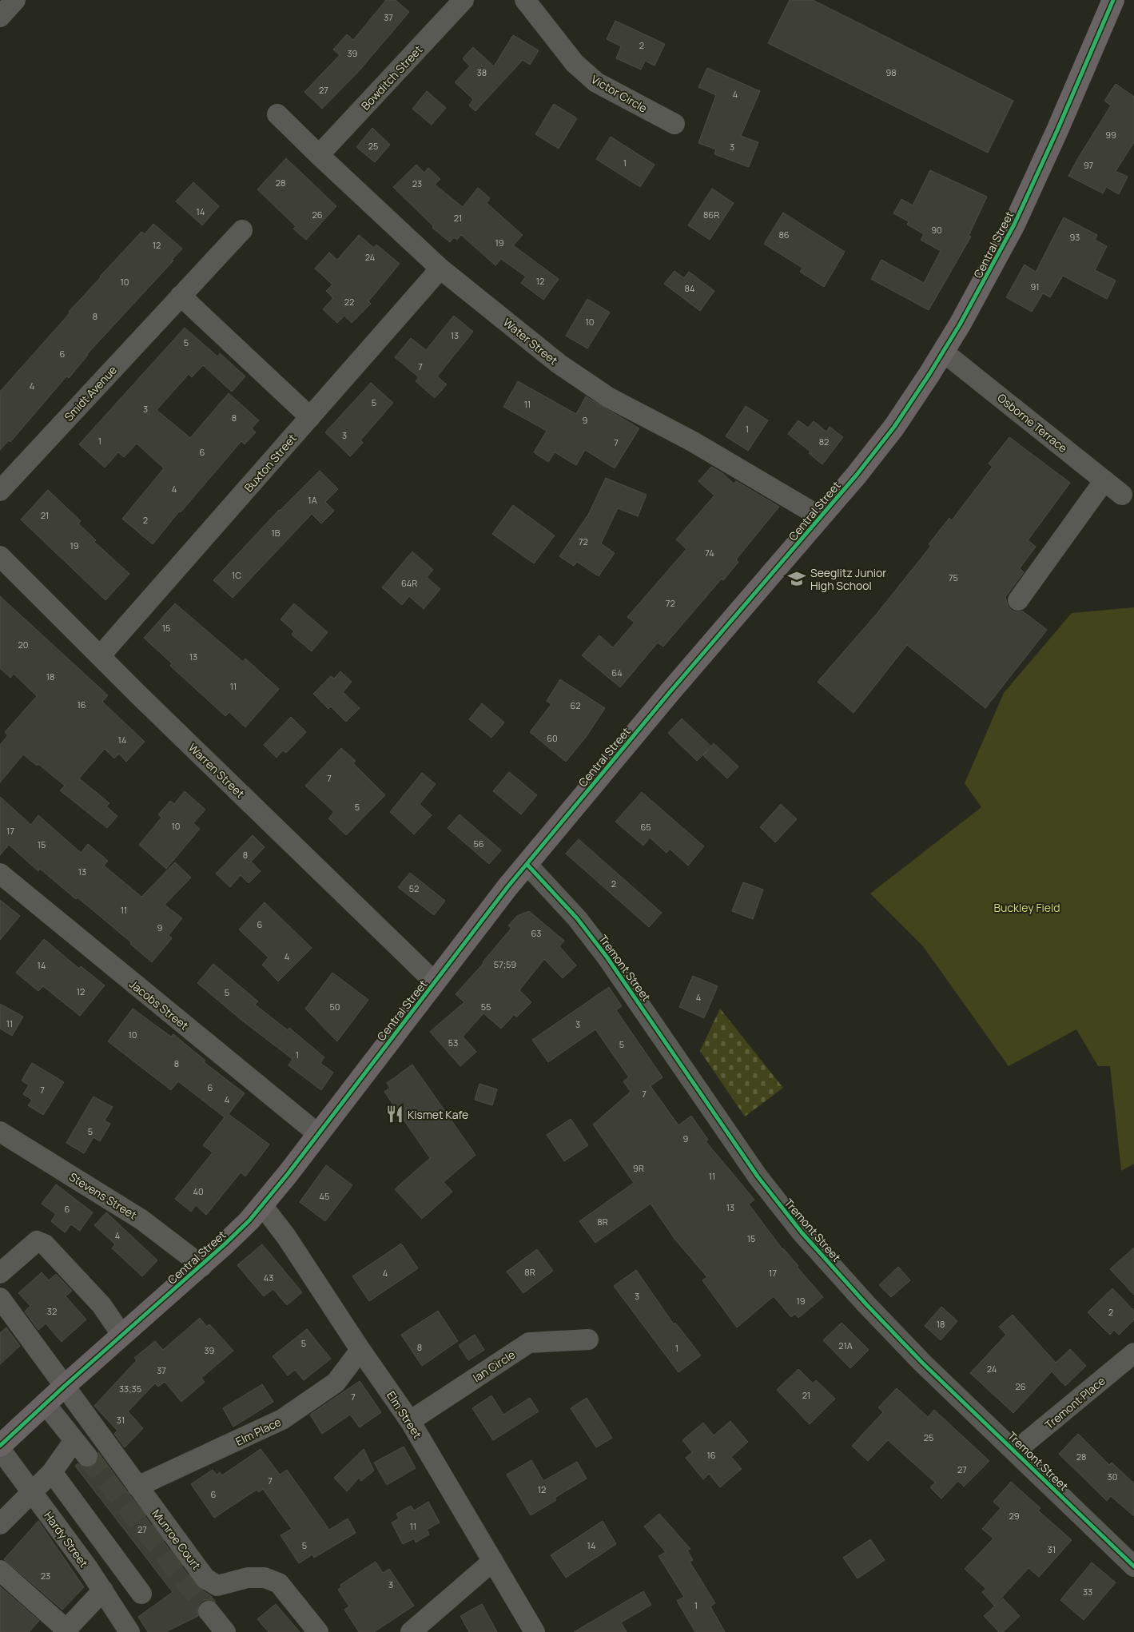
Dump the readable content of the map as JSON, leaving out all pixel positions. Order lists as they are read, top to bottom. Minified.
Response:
{"streets":{"main road":["Central Street"],"street":["Bowditch Street","Victor Circle","Water Street","Smidt Avenue","Osborne Terrace","Buxton Street","Warren Street","Tremont Street","Jacobs Street","Stevens Street","Ian Circle","Tremont Place","Elm Street","Elm Place","Hardy Street","Munroe Court"]},"crossings":[["Bowditch Street","Water Street"],["Central Street","Water Street"],["Central Street","Osborne Terrace"],["Central Street","Warren Street"],["Central Street","Tremont Street"],["Central Street","Jacobs Street"],["Central Street","Stevens Street"],["Central Street","Elm Street"],["Central Street","Hardy Street"],["Central Street","Munroe Court"],["Water Street","Buxton Street"],["Buxton Street","Warren Street"],["Tremont Street","Tremont Place"],["Ian Circle","Elm Street"],["Elm Street","Elm Place"],["Elm Place","Munroe Court"]],"parks":["Buckley Field"],"places":{"school or university":["Seeglitz Junior High School"],"restaurant":["Kismet Kafe"]},"house_numbers":["37","2","39","38","98","27","4","99","25","3","1","97","28","23","14","26","86R","21","90","86","93","19","12","24","12","10","91","84","22","8","10","13","5","6","7","4","5","11","3","8","9","1","3","1","82","7","6","4","1A","21","2","1B","72","19","74","1C","75","64R","72","15","20","13","64","18","11","16","62","60","14","7","5","10","65","17","56","15","8","13","2","52","11","6","9","63","4","57;59","14","12","5","4","50","55","11","3","10","53","5","1","8","6","7","7","4","5","9","9R","11","40","45","13","6","8R","4","15","8R","4","17","43","3","19","32","2","18","5","21A","8","1","39","24","37","26","33;35","21","7","31","25","16","28","27","30","7","12","6","29","11","27","5","14","31","23","3","33","1"]}
